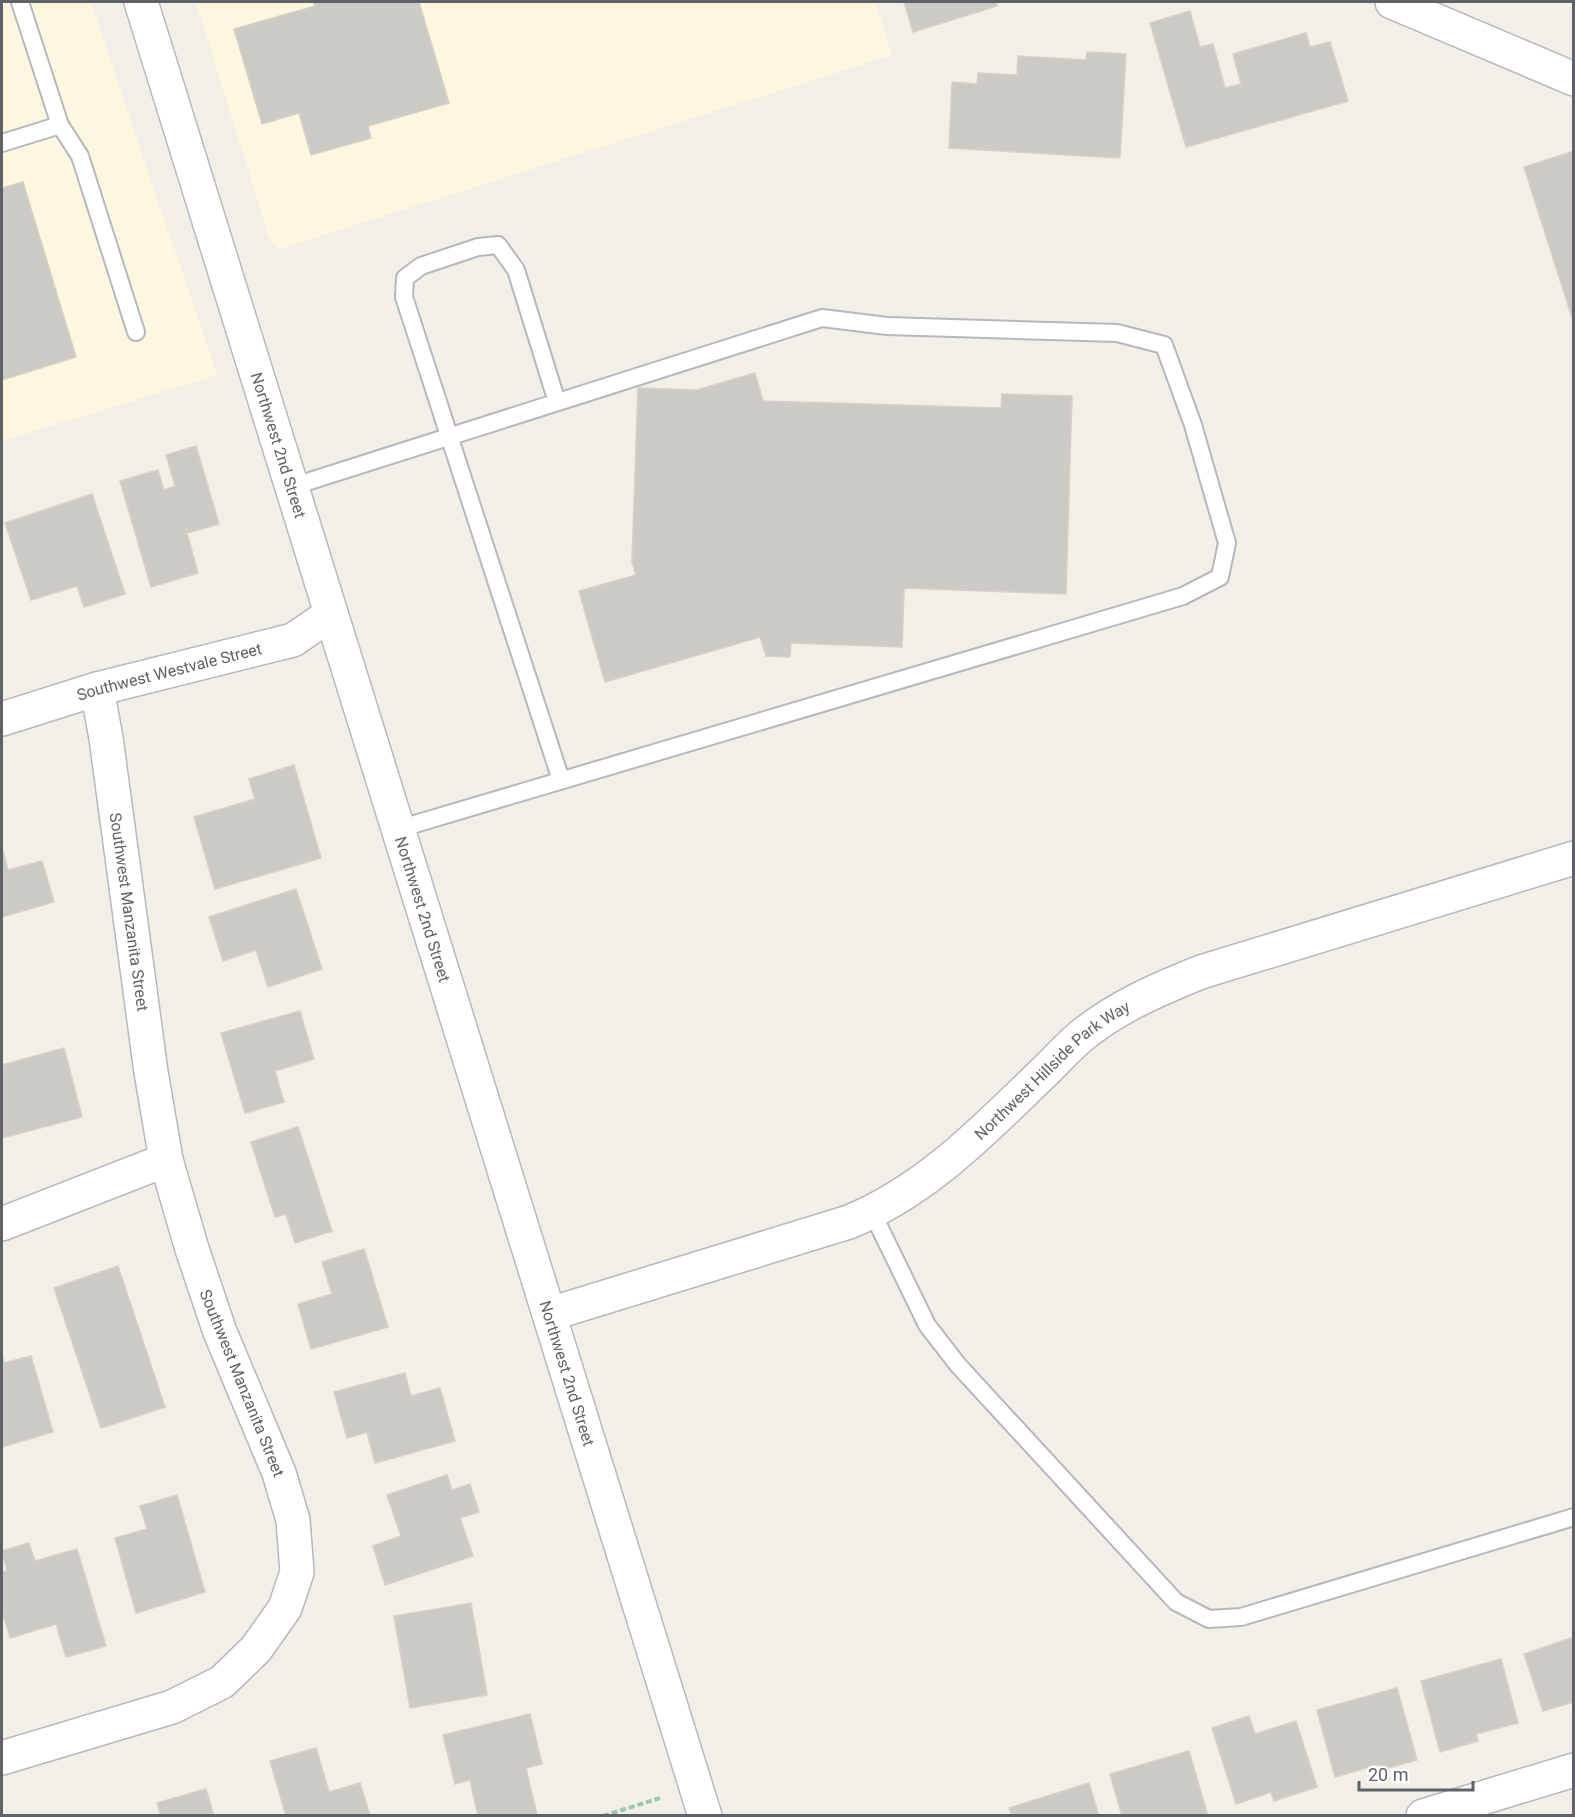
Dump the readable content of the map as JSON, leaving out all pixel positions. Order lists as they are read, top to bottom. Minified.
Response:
{"streets":{"street":["Northwest 2nd Street","Southwest Westvale Street","Southwest Manzanita Street","Northwest Hillside Park Way"]},"crossings":[["Northwest 2nd Street","Southwest Westvale Street"],["Northwest 2nd Street","Northwest Hillside Park Way"],["Southwest Westvale Street","Southwest Manzanita Street"]],"scale_bar":"20 m"}
